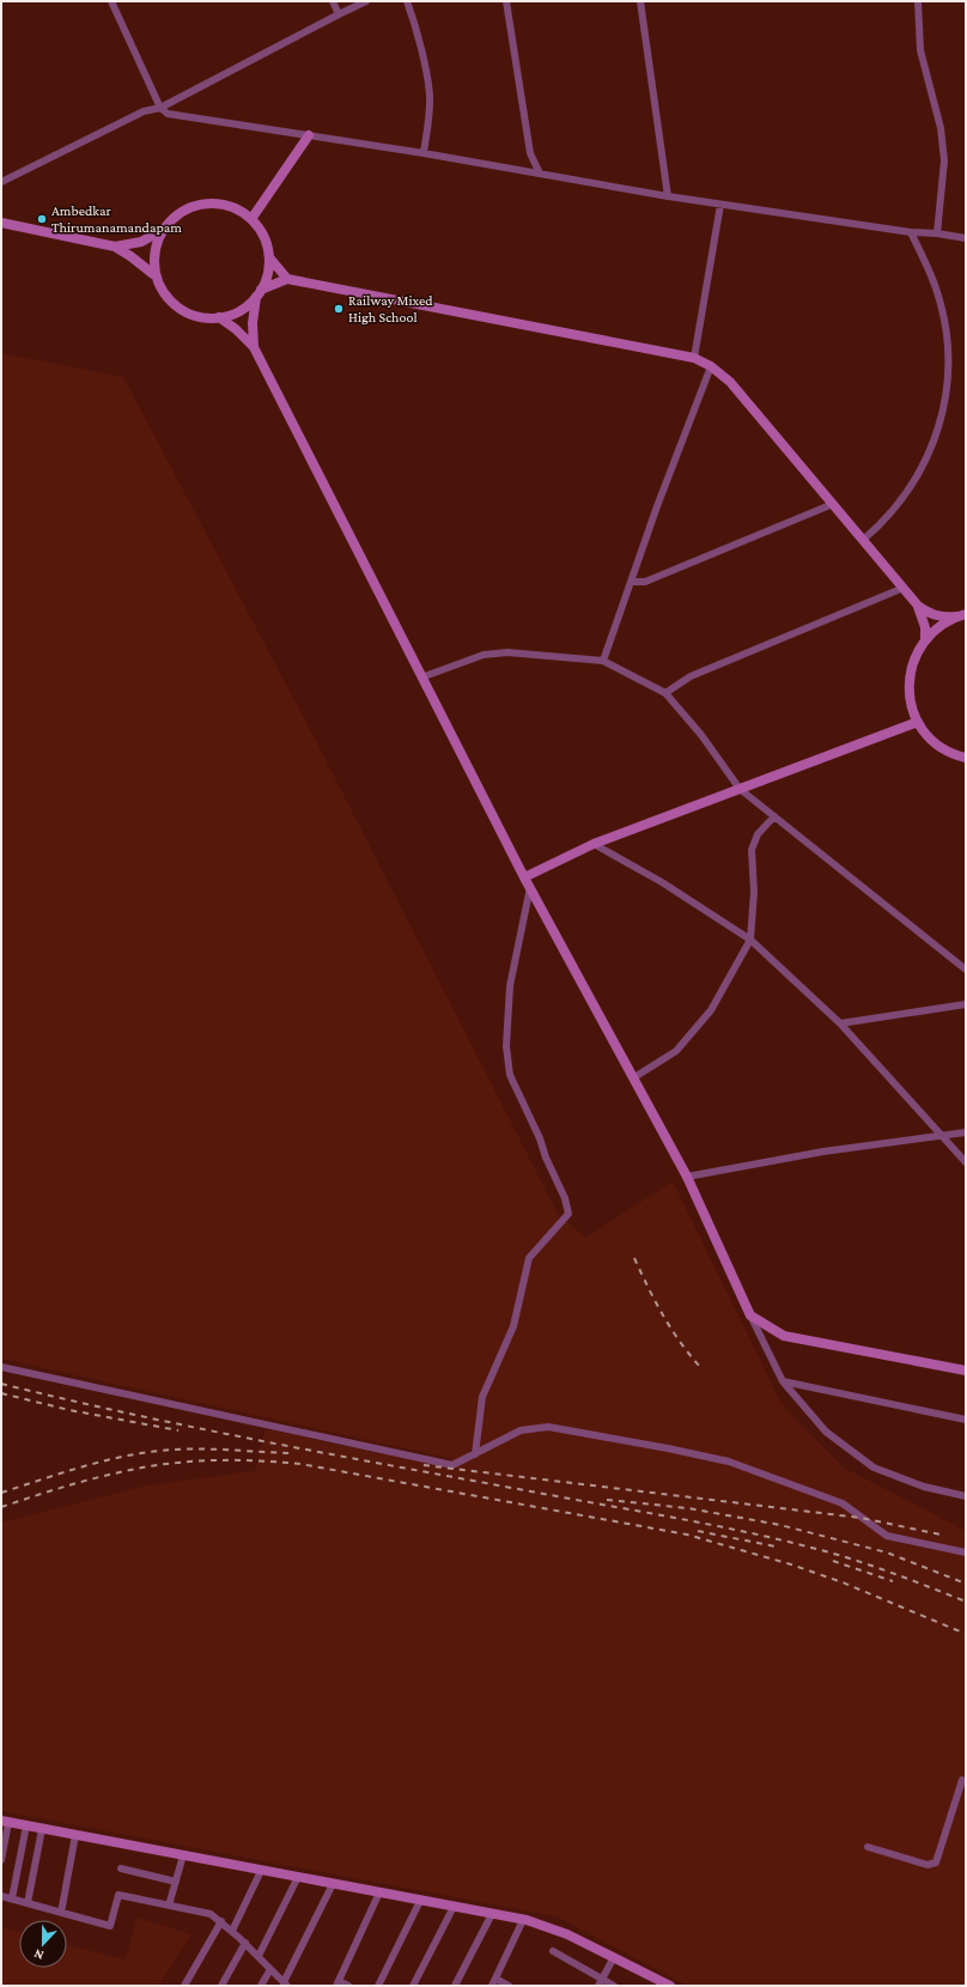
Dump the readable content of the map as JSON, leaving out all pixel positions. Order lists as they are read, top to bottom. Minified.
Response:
{"places":["Ambedkar Thirumanamandapam","Railway Mixed High School"],"north":"bottom"}
